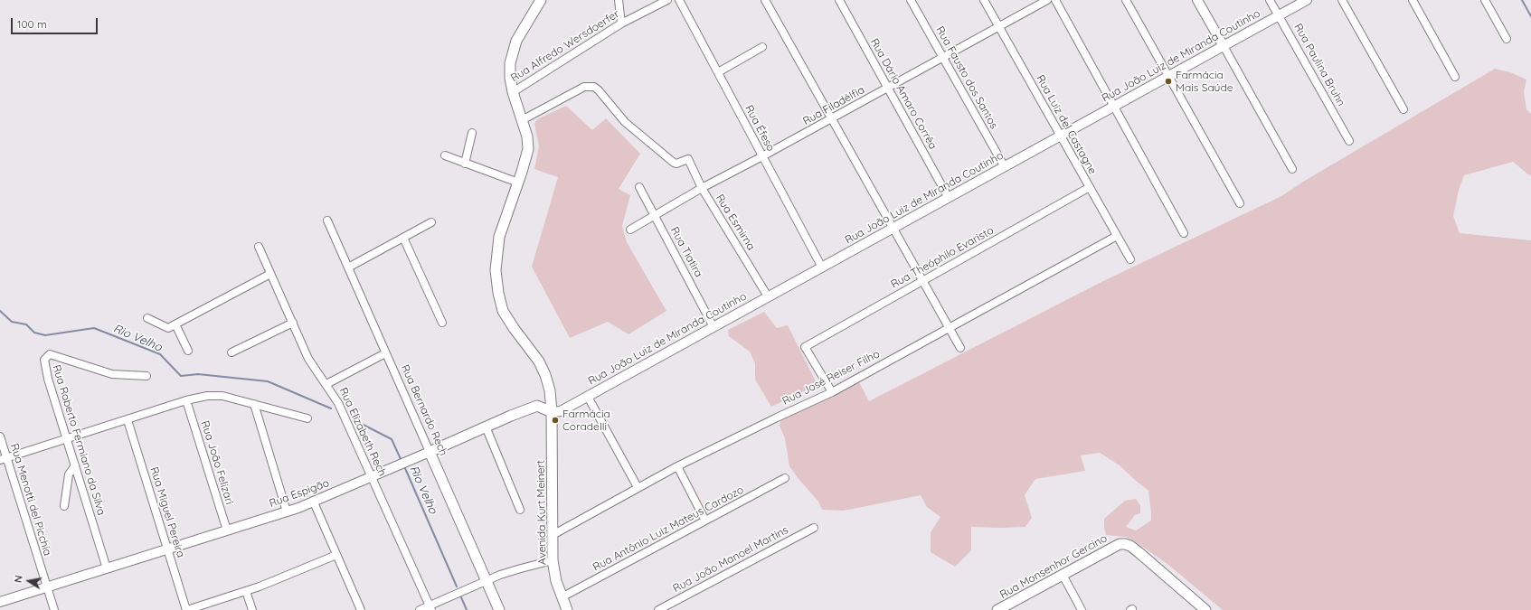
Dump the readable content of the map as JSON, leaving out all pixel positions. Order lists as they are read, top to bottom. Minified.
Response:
{"streets":{"main road":["Rua Bernardo Rech","Rua Espigão","Avenida Kurt Meinert","Rua Monsenhor Gercino"],"street":["Rua Alfredo Wersdoerfer","Rua João Luiz de Miranda Coutinho","Rua Paulina Bruhn","Rua Fausto dos Santos","Rua Dário Amaro Corrêa","Rua Filadélfia","Rua Luiz del Castagne","Rua Éfeso","Rua Esmirna","Rua Tiatira","Rua Theóphilo Evaristo","Rua José Reiser Filho","Rua Elizabeth Rech","Rua Roberto Fermiano da Silva","Rua João Felizari","Rua Menotti del Picchia","Rua Miguel Pereira","Rua Antônio Luiz Mateus Cardozo","Rua João Manoel Martins"]},"crossings":[["Rua João Luiz de Miranda Coutinho","Rua Paulina Bruhn"],["Rua João Luiz de Miranda Coutinho","Rua Fausto dos Santos"],["Rua João Luiz de Miranda Coutinho","Rua Dário Amaro Corrêa"],["Rua João Luiz de Miranda Coutinho","Rua Luiz del Castagne"],["Rua João Luiz de Miranda Coutinho","Rua Éfeso"],["Rua João Luiz de Miranda Coutinho","Rua Esmirna"],["Rua João Luiz de Miranda Coutinho","Rua Tiatira"],["Rua João Luiz de Miranda Coutinho","Avenida Kurt Meinert"],["Rua Fausto dos Santos","Rua Filadélfia"],["Rua Dário Amaro Corrêa","Rua Filadélfia"],["Rua Filadélfia","Rua Luiz del Castagne"],["Rua Filadélfia","Rua Éfeso"],["Rua Filadélfia","Rua Esmirna"],["Rua Filadélfia","Rua Tiatira"],["Rua Luiz del Castagne","Rua Theóphilo Evaristo"],["Rua Luiz del Castagne","Rua José Reiser Filho"],["Rua Theóphilo Evaristo","Rua José Reiser Filho"],["Rua José Reiser Filho","Avenida Kurt Meinert"],["Rua Bernardo Rech","Rua Espigão"],["Rua Elizabeth Rech","Rua Espigão"],["Rua Roberto Fermiano da Silva","Rua Espigão"],["Rua João Felizari","Rua Espigão"],["Rua Espigão","Rua Menotti del Picchia"],["Rua Espigão","Rua Miguel Pereira"],["Avenida Kurt Meinert","Rua Antônio Luiz Mateus Cardozo"]],"water":["Rio Velho"],"places":["Farmácia Mais Saúde","Farmácia Coradelli"],"scale_bar":"100 m","north":"left"}
